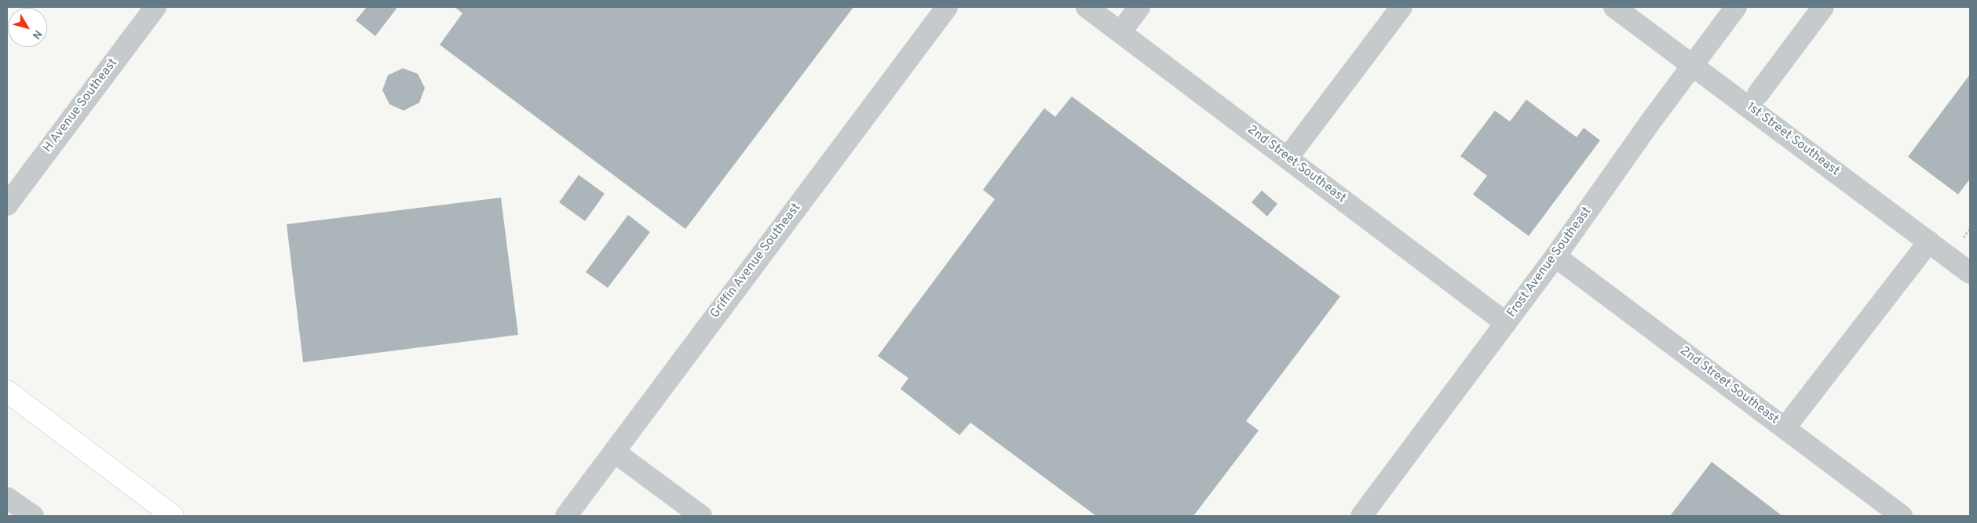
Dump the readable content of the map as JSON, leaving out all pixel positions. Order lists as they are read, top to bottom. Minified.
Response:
{"streets":{"street":["H Avenue Southeast","1st Street Southeast","2nd Street Southeast","Griffin Avenue Southeast","Frost Avenue Southeast"]},"crossings":[["1st Street Southeast","Frost Avenue Southeast"],["2nd Street Southeast","Frost Avenue Southeast"]],"north":"bottom right"}
